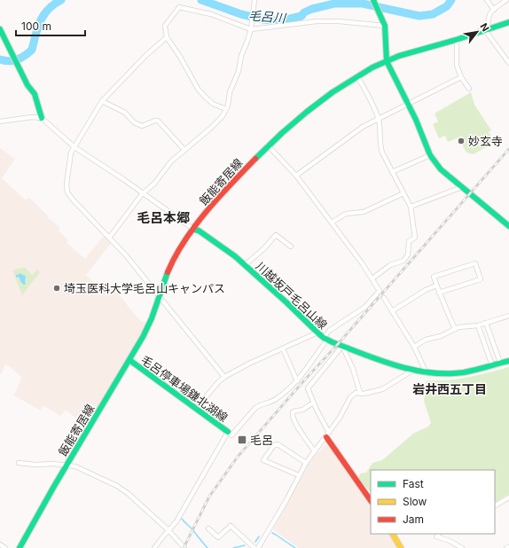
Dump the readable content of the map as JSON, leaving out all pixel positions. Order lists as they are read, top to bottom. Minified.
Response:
{"streets":{"main road":["飯能寄居線","川越坂戸毛呂山線","毛呂停車場鎌北湖線"]},"crossings":[["飯能寄居線","川越坂戸毛呂山線"],["飯能寄居線","毛呂停車場鎌北湖線"]],"districts":["毛呂本郷","岩井西五丁目"],"water":["毛呂川"],"places":{"other":["妙玄寺","埼玉医科大学毛呂山キャンパス"],"transit":["毛呂"]},"legend":["Fast","Slow","Jam"],"scale_bar":"100 m","north":"top right"}
